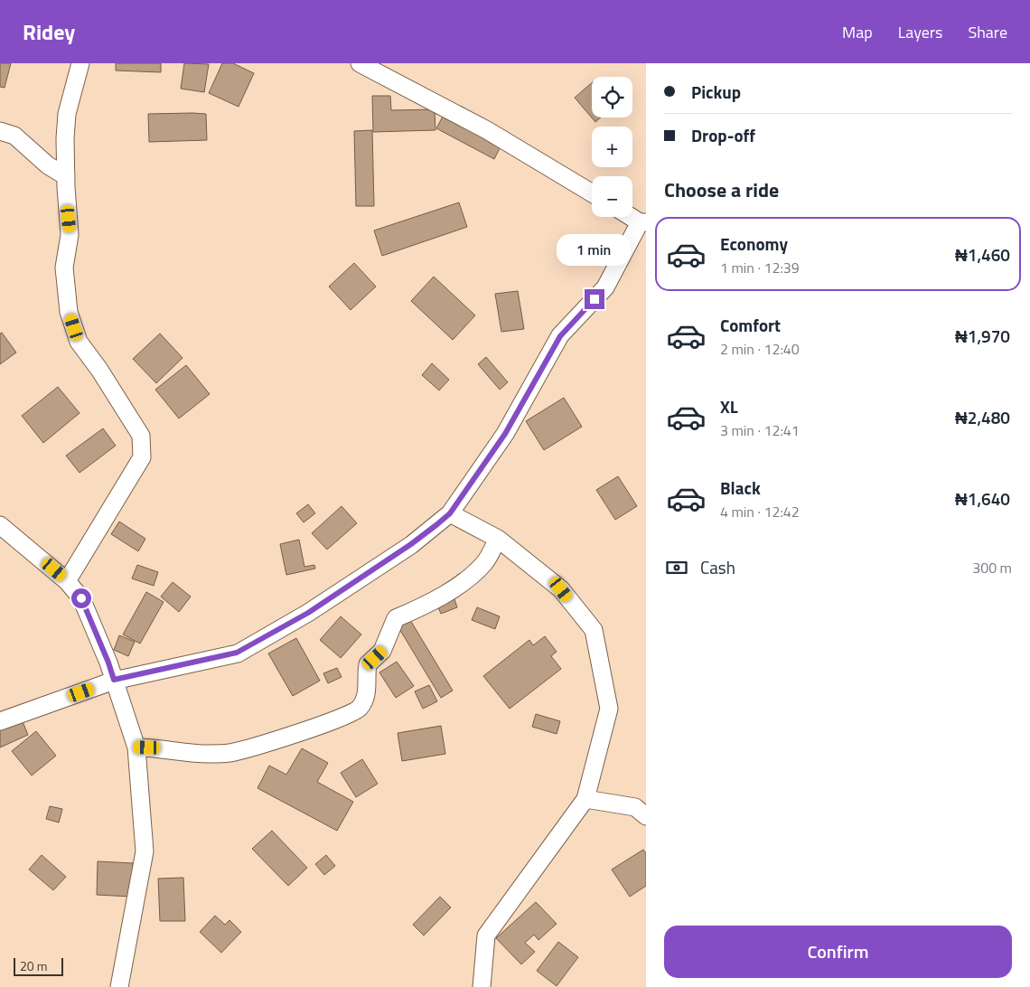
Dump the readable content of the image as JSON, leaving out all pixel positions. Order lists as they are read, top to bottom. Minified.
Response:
{"scale_bar":"20 m","page":{"header":"Ridey","nav":["Map","Layers","Share"],"banner":["Pickup","Drop-off"],"map_buttons":["+","−"],"heading":"Choose a ride","list":[{"name":"Economy","note":"1 min · 12:39","value":"₦1,460"},{"name":"Comfort","note":"2 min · 12:40","value":"₦1,970"},{"name":"XL","note":"3 min · 12:41","value":"₦2,480"},{"name":"Black","note":"4 min · 12:42","value":"₦1,640"}],"bubble":"1 min","pay":["Cash","300 m"],"buttons":"Confirm","scale":"20 m"}}
